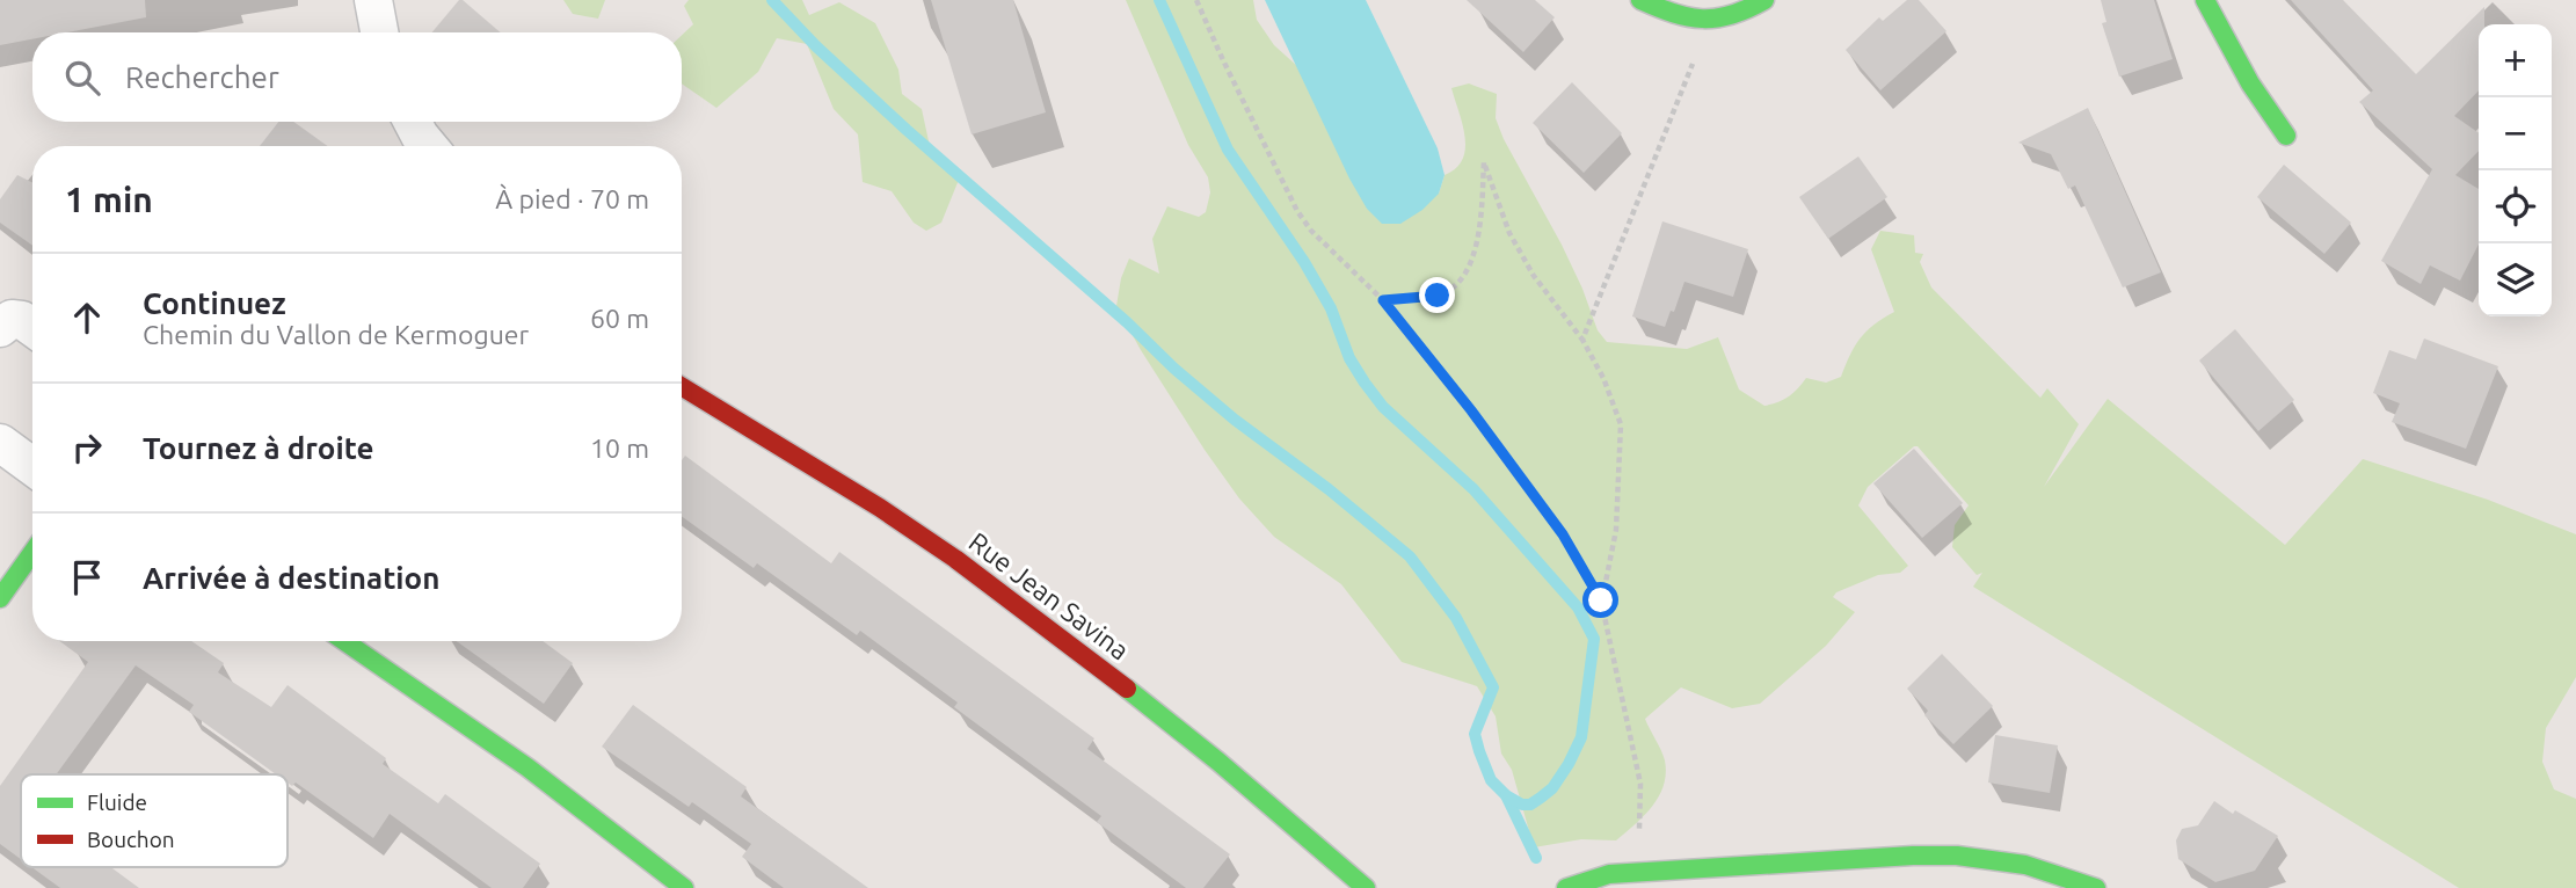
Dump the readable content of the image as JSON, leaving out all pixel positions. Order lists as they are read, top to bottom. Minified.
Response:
{"streets":{"street":["Rue Jean Savina"]},"legend":["Fluide","Bouchon"],"page":{"map_buttons":["+","−"],"search":"Rechercher","heading":["1 min","À pied · 70 m"],"list":[["Continuez","Chemin du Vallon de Kermoguer","60 m"],["Tournez à droite","10 m"],"Arrivée à destination"]}}
